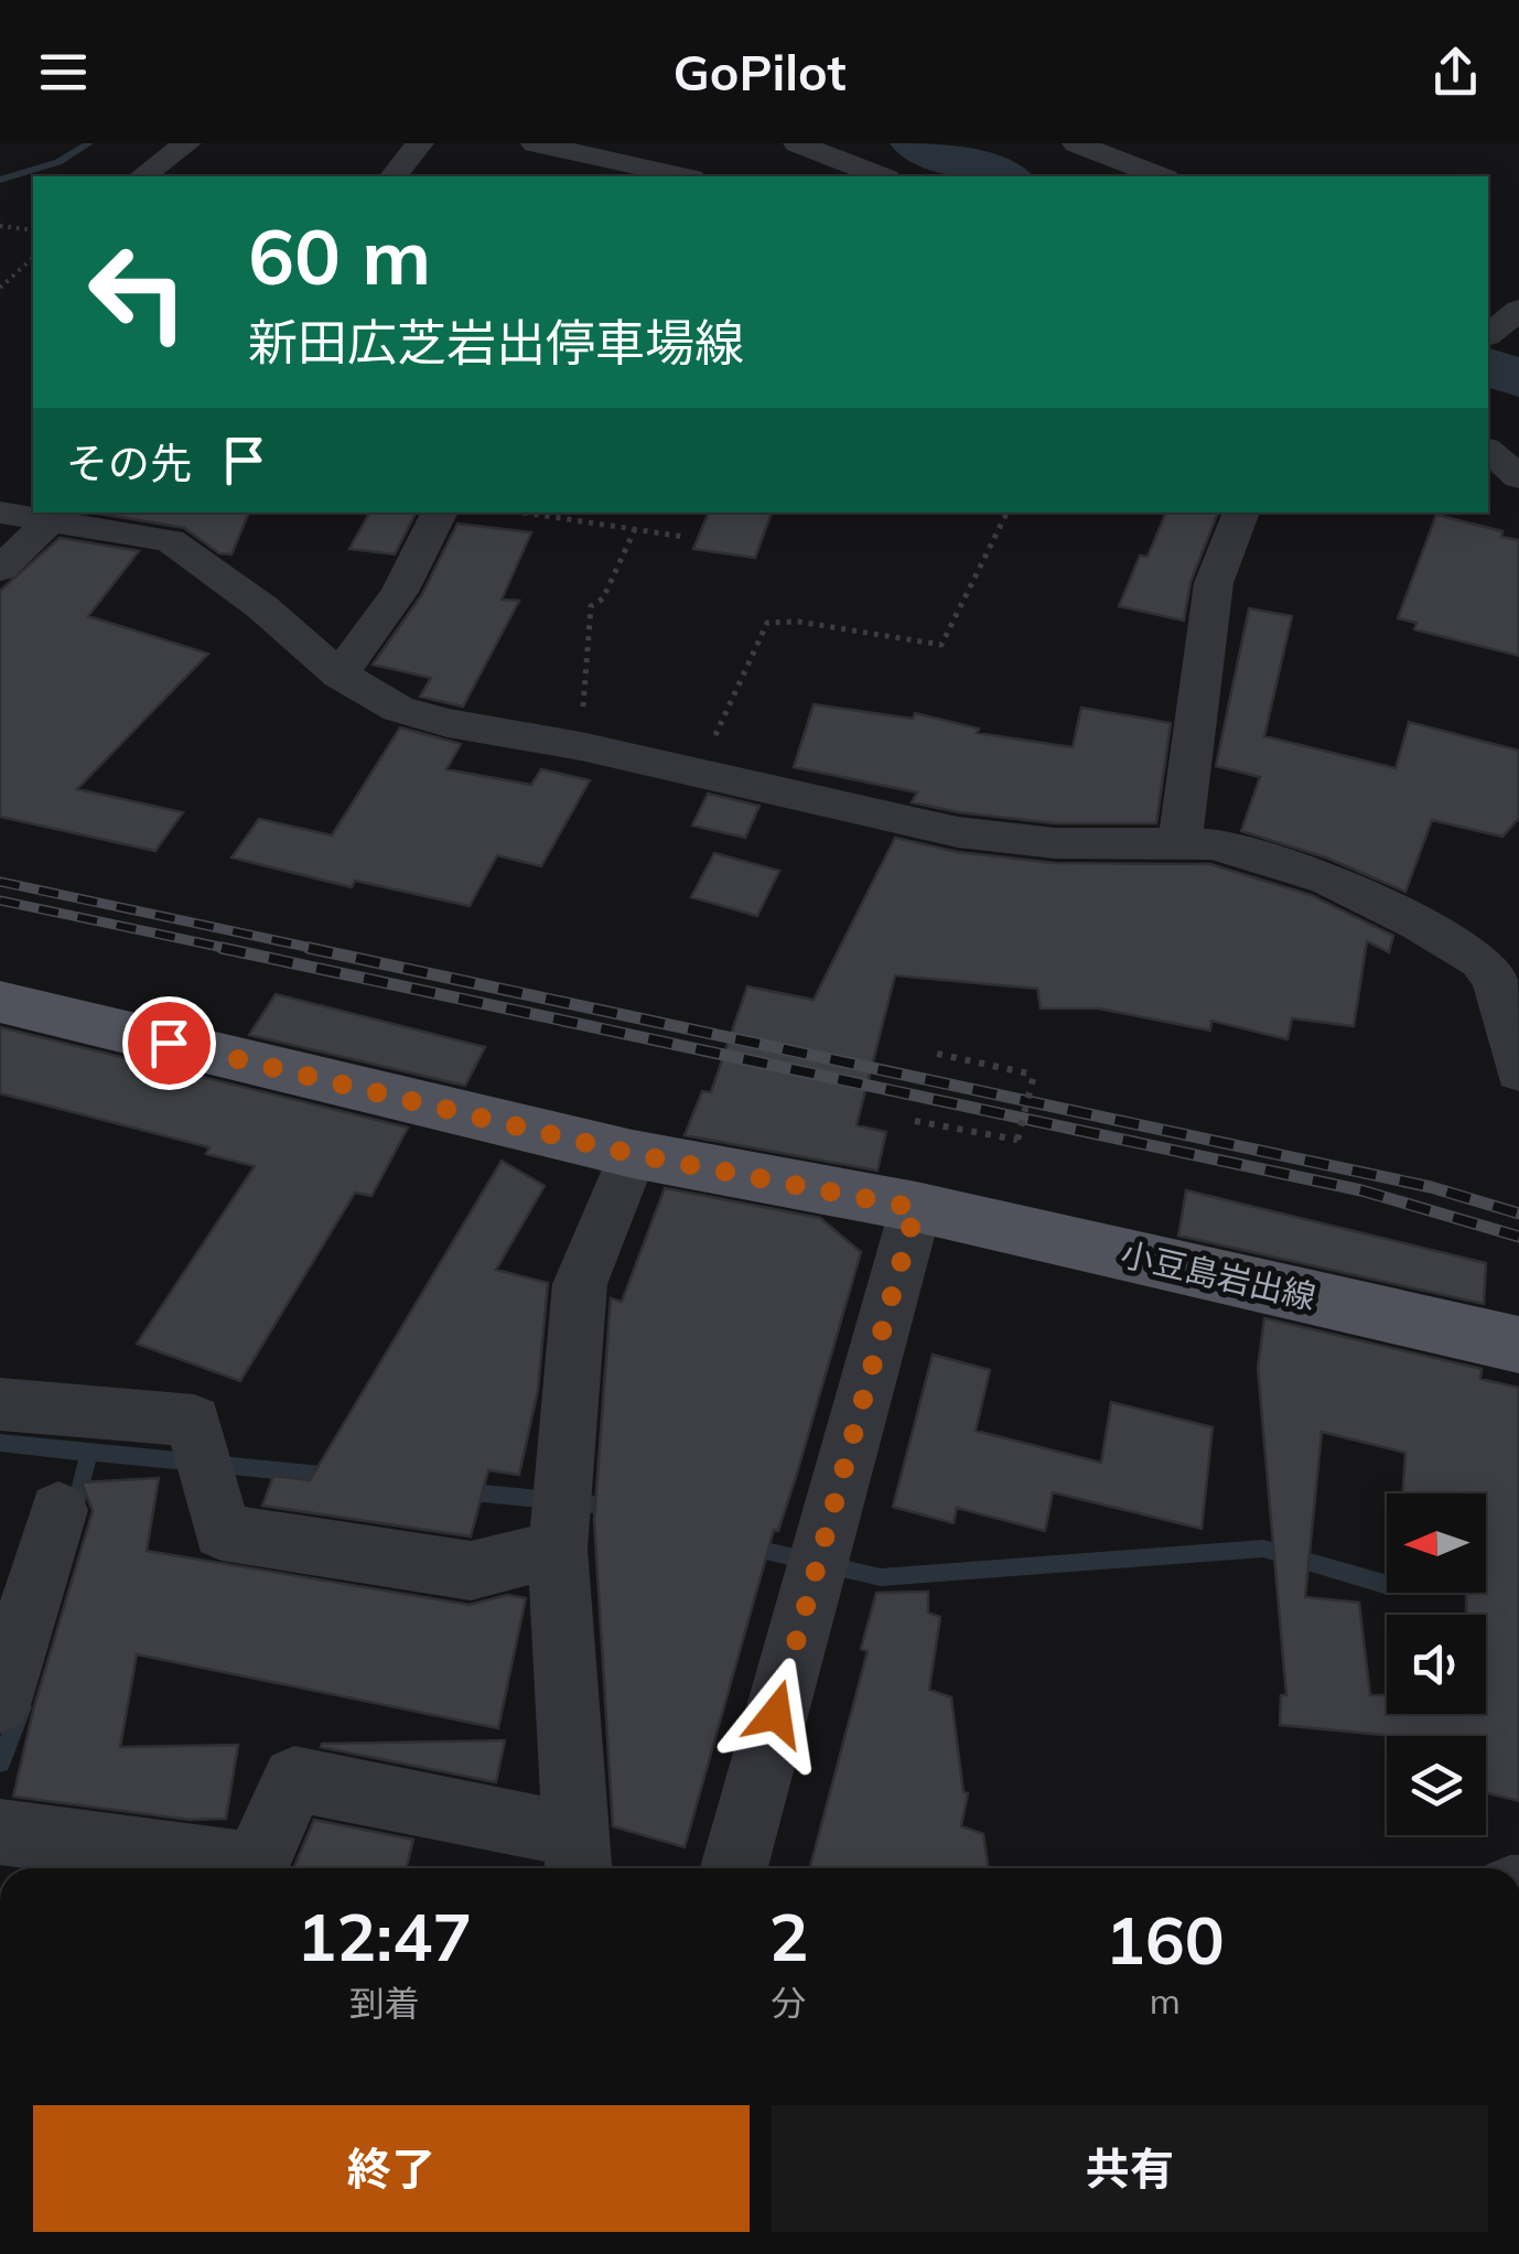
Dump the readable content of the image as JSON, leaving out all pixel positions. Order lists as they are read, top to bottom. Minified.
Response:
{"streets":{"main road":["小豆島岩出線"]},"north":"left","page":{"header":"GoPilot","turn":["60 m","新田広芝岩出停車場線"],"then":"その先","eta":["12:47","到着","2","分","160","m"],"buttons":["終了","共有"]}}
